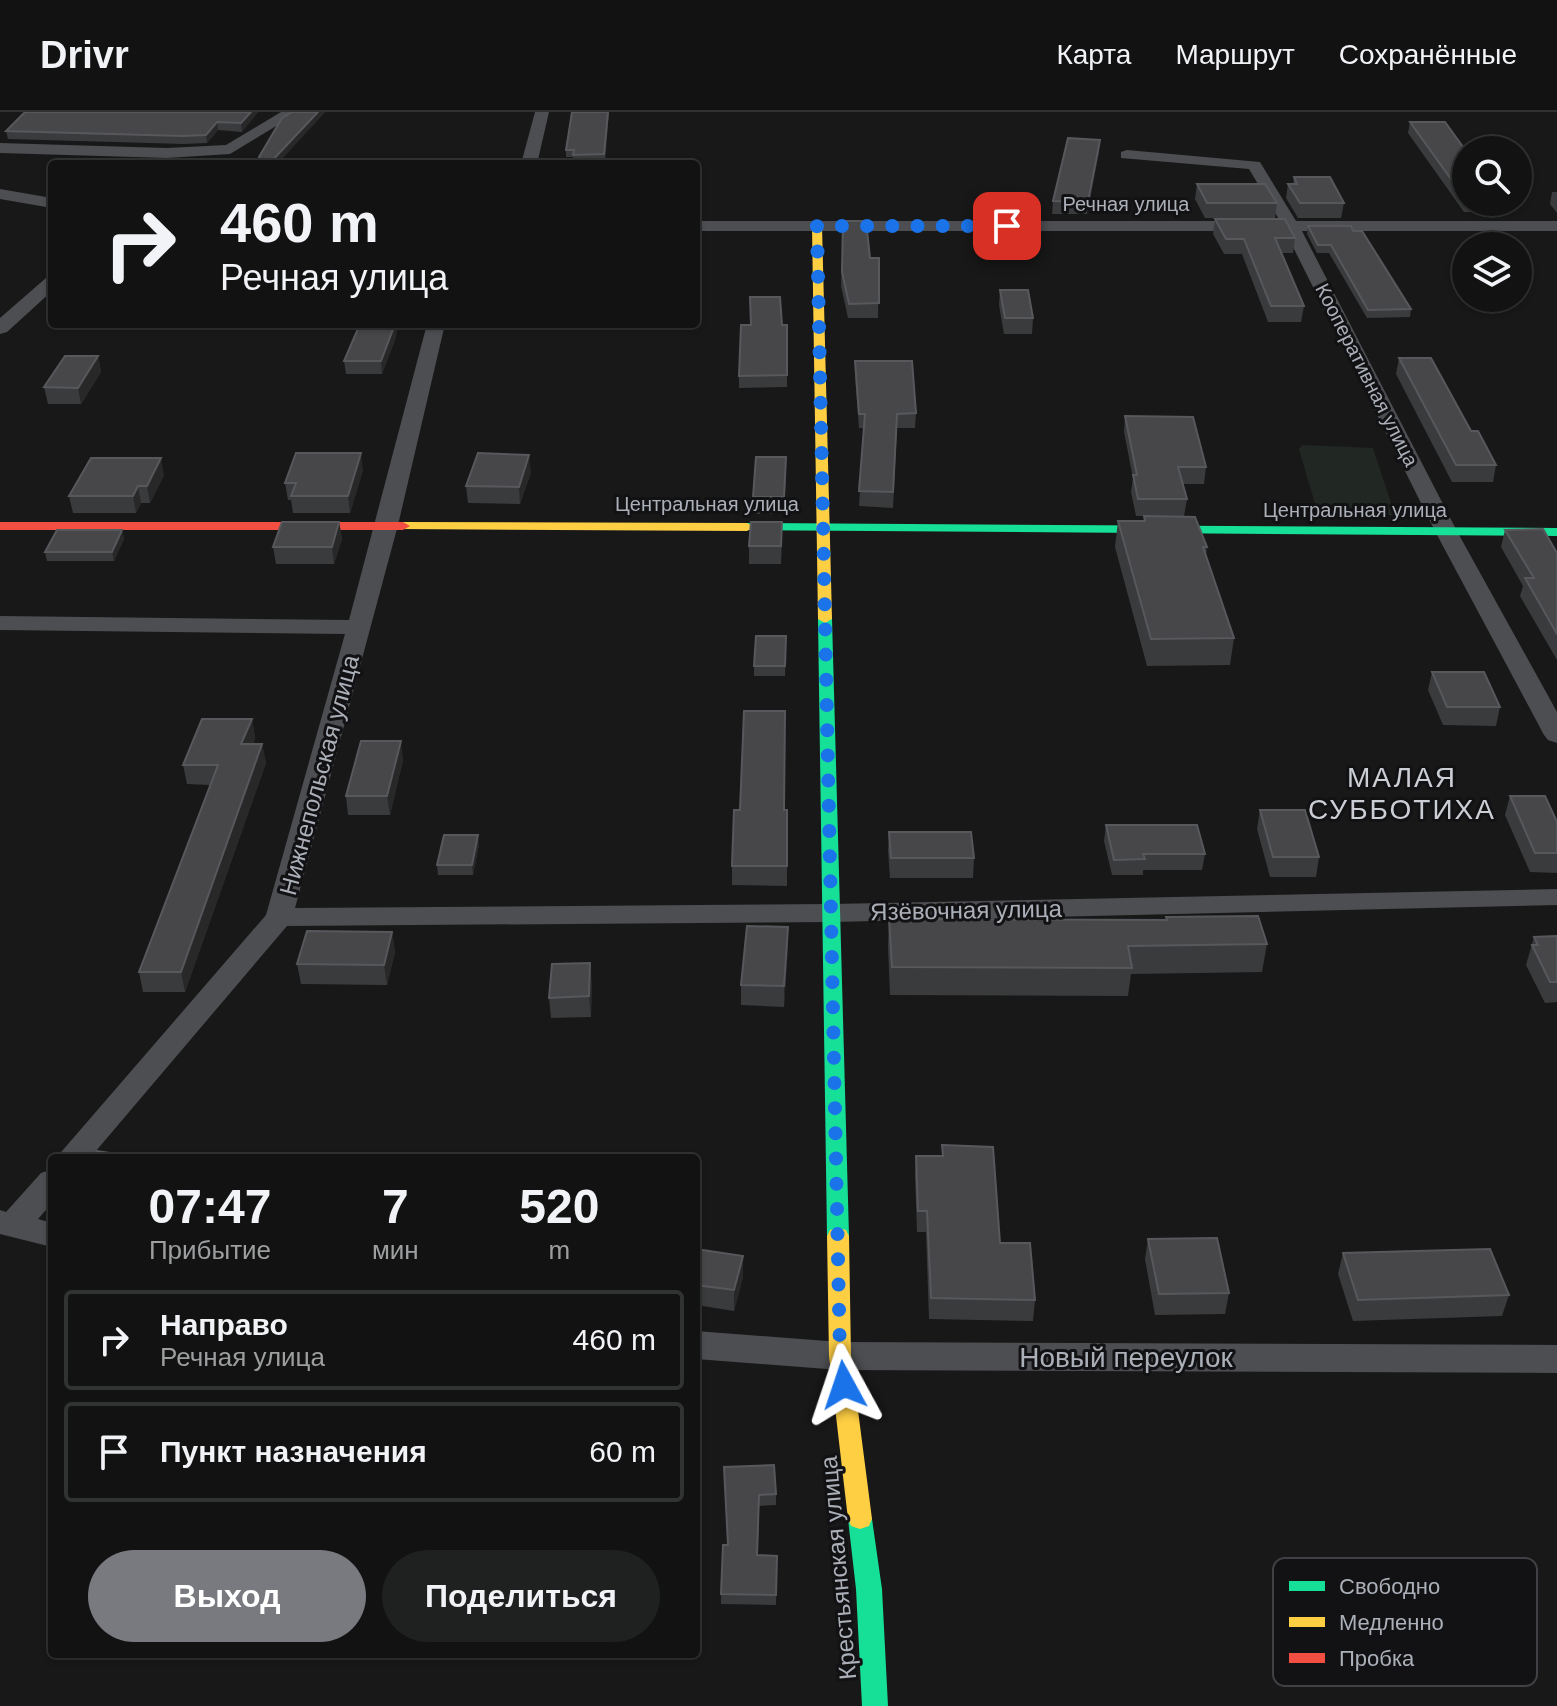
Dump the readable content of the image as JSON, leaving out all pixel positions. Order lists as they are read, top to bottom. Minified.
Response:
{"streets":{"street":["Речная улица","Кооперативная улица","Центральная улица","Нижнепольская улица","Язёвочная улица","Новый переулок","Крестьянская улица"]},"crossings":[["Речная улица","Кооперативная улица"],["Речная улица","Крестьянская улица"],["Кооперативная улица","Центральная улица"],["Центральная улица","Нижнепольская улица"],["Центральная улица","Крестьянская улица"],["Нижнепольская улица","Язёвочная улица"],["Язёвочная улица","Крестьянская улица"],["Новый переулок","Крестьянская улица"]],"districts":["МАЛАЯ СУББОТИХА"],"legend":["Свободно","Медленно","Пробка"],"page":{"header":"Drivr","nav":["Карта","Маршрут","Сохранённые"],"turn":["460 m","Речная улица"],"eta":["07:47","Прибытие","7","мин","520","m"],"list":[{"name":"Направо","note":"Речная улица","value":"460 m"},{"name":"Пункт назначения","value":"60 m"}],"buttons":["Выход","Поделиться"]}}
